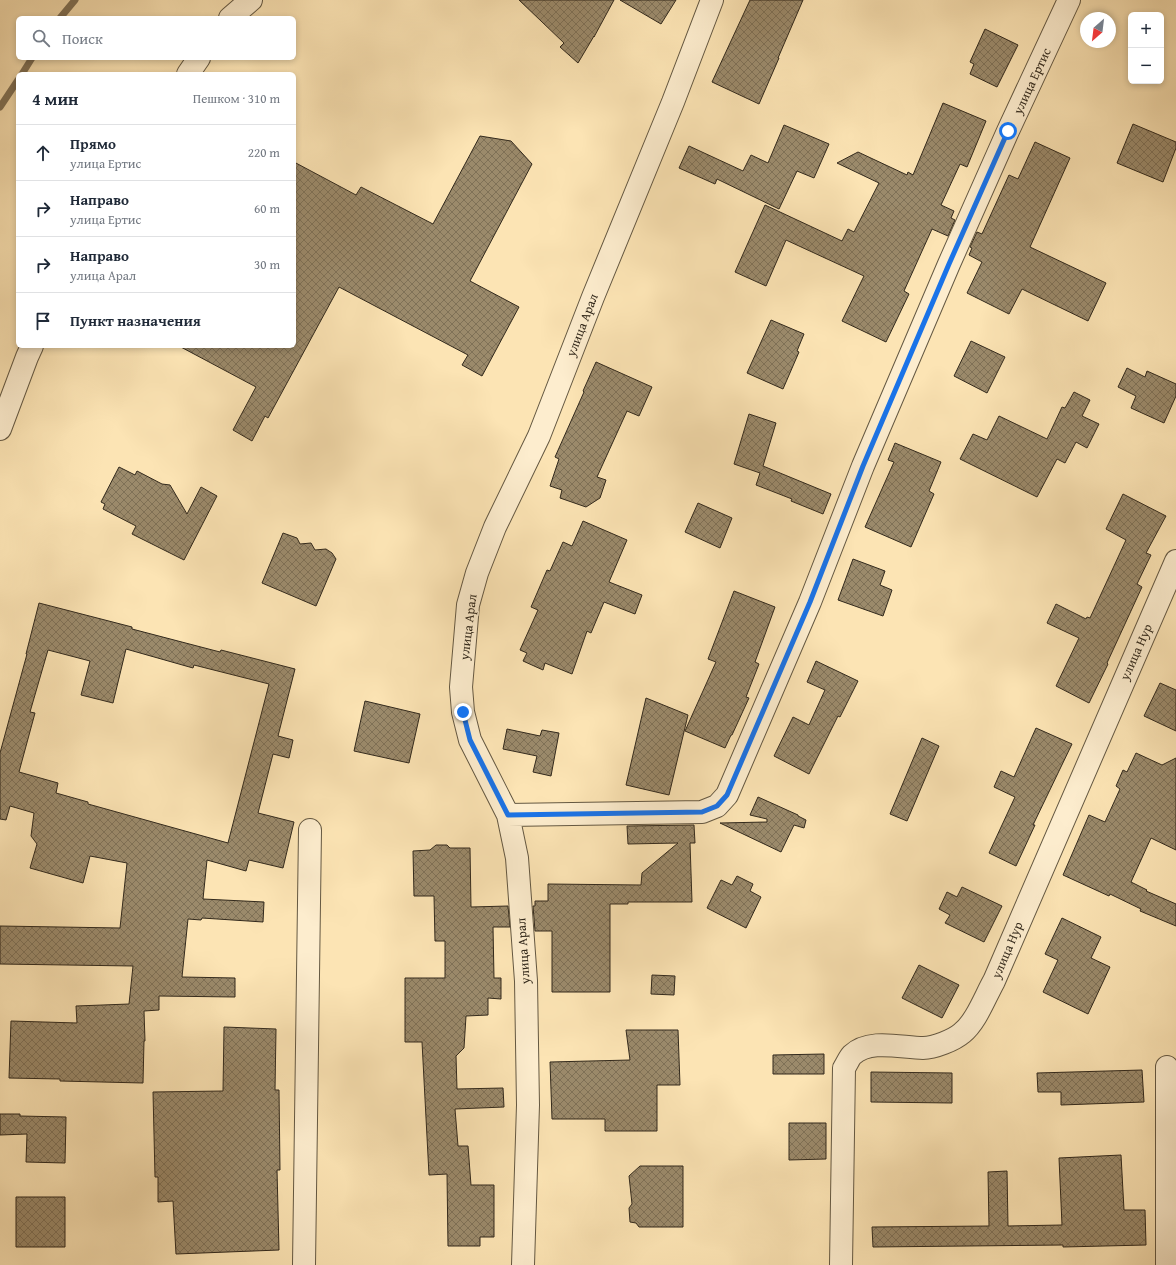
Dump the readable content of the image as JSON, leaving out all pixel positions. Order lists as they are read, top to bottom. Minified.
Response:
{"streets":{"street":["улица Ертис","улица Арал","улица Нур"]},"crossings":[["улица Ертис","улица Арал"]],"north":"bottom left","page":{"map_buttons":["+","−"],"search":"Поиск","heading":["4 мин","Пешком · 310 m"],"list":[["Прямо","улица Ертис","220 m"],["Направо","улица Ертис","60 m"],["Направо","улица Арал","30 m"],"Пункт назначения"]}}
